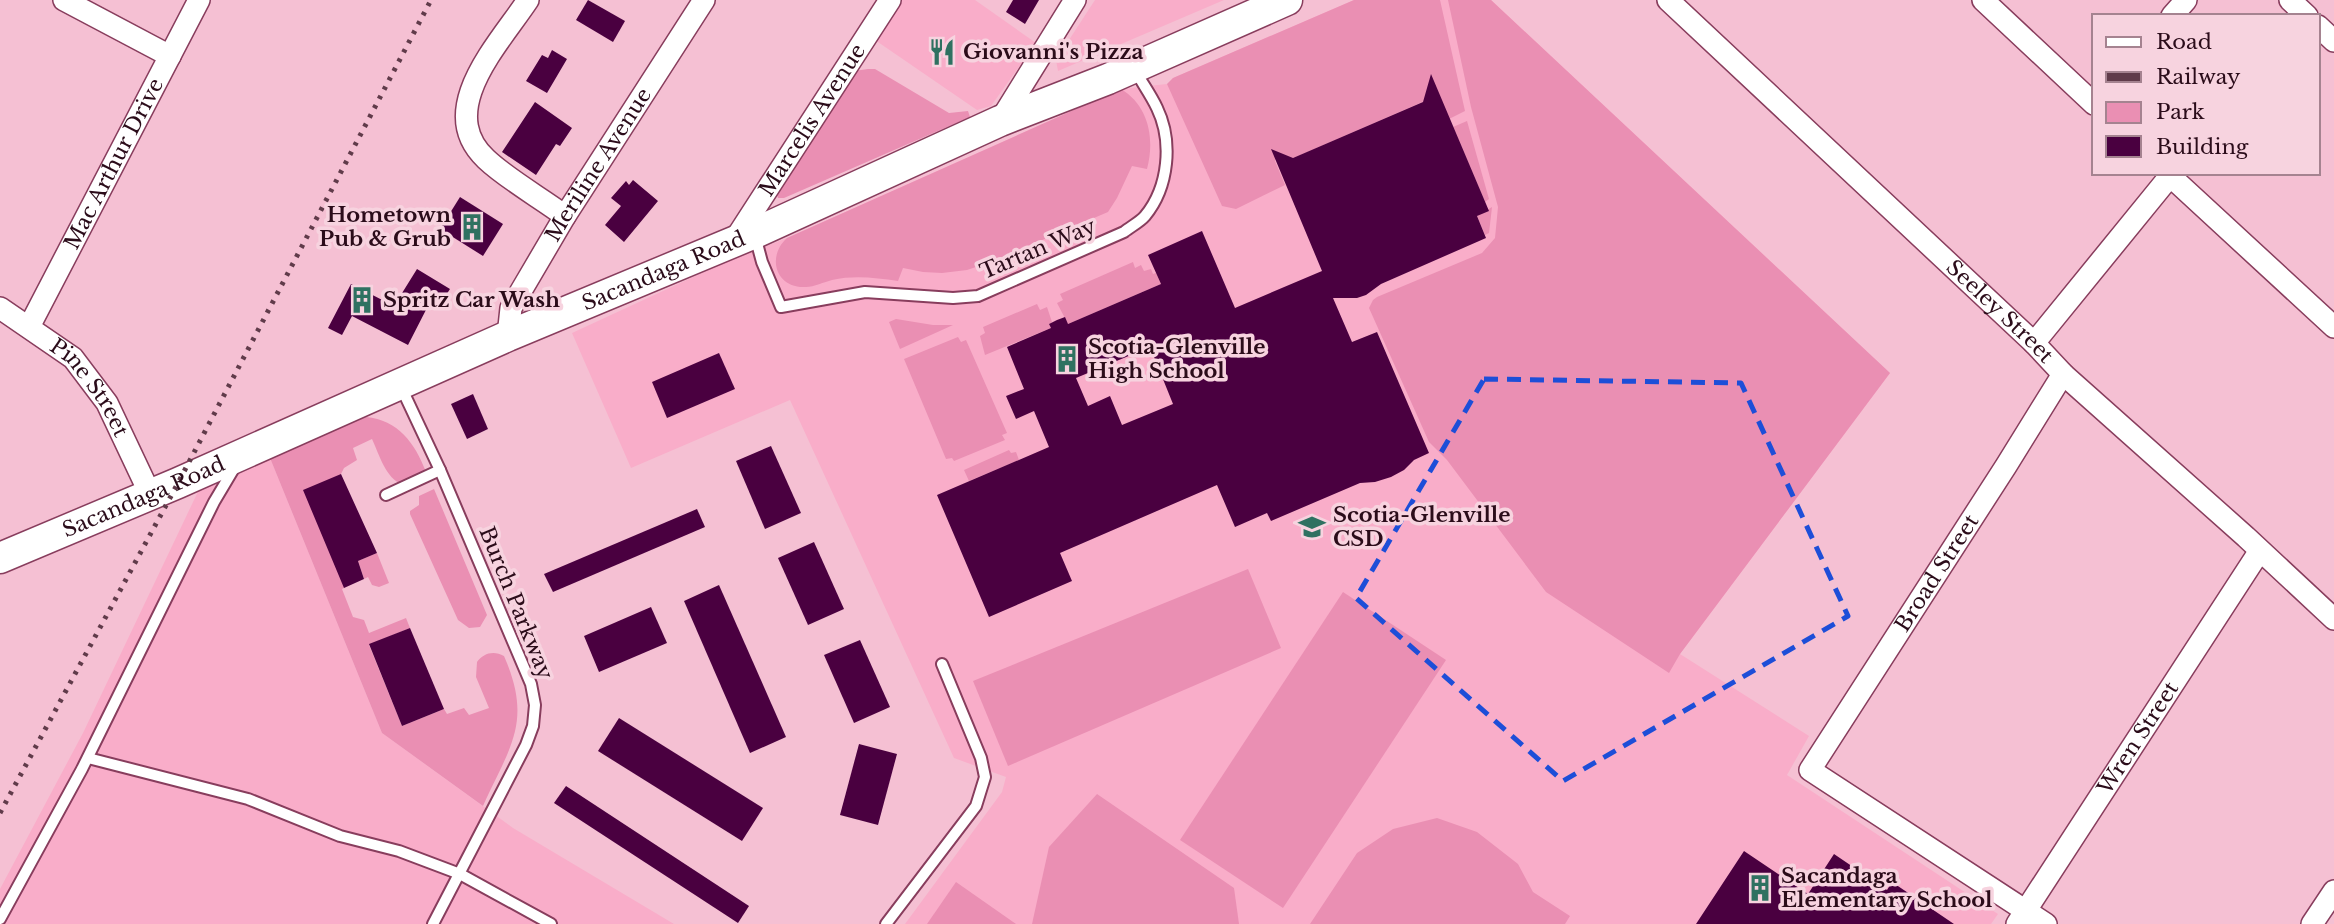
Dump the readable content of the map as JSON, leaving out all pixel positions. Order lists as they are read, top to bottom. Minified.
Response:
{"streets":{"main road":["Sacandaga Road"],"street":["Marcelis Avenue","Mac Arthur Drive","Meriline Avenue","Seeley Street","Pine Street","Broad Street","Wren Street"],"lane":["Tartan Way","Burch Parkway"]},"crossings":[["Marcelis Avenue","Tartan Way"],["Marcelis Avenue","Sacandaga Road"],["Mac Arthur Drive","Pine Street"],["Meriline Avenue","Sacandaga Road"],["Tartan Way","Sacandaga Road"],["Sacandaga Road","Pine Street"],["Sacandaga Road","Burch Parkway"],["Seeley Street","Broad Street"],["Seeley Street","Wren Street"],["Broad Street","Wren Street"]],"places":{"restaurant":["Giovanni's Pizza"],"building":["Hometown Pub & Grub","Spritz Car Wash","Scotia-Glenville High School","Sacandaga Elementary School"],"school or university":["Scotia-Glenville CSD"]},"legend":["Road","Railway","Park","Building"]}
